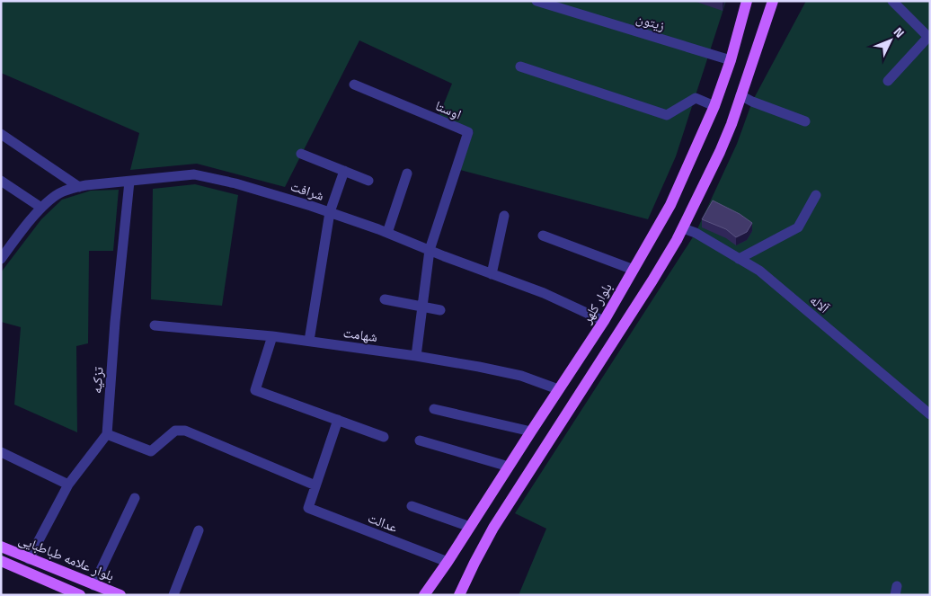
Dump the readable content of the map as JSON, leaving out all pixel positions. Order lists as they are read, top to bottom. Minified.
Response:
{"streets":{"main road":["بلوار کلهر","بلوار علامه طباطبایی"],"street":["زیتون","اوستا","شرافت","آلاله","شهامت","تزکیه","عدالت"]},"crossings":[["زیتون","بلوار کلهر"],["اوستا","شرافت"],["اوستا","شهامت"],["شرافت","بلوار کلهر"],["شرافت","تزکیه"],["بلوار کلهر","شهامت"],["بلوار کلهر","عدالت"]],"north":"top right"}
